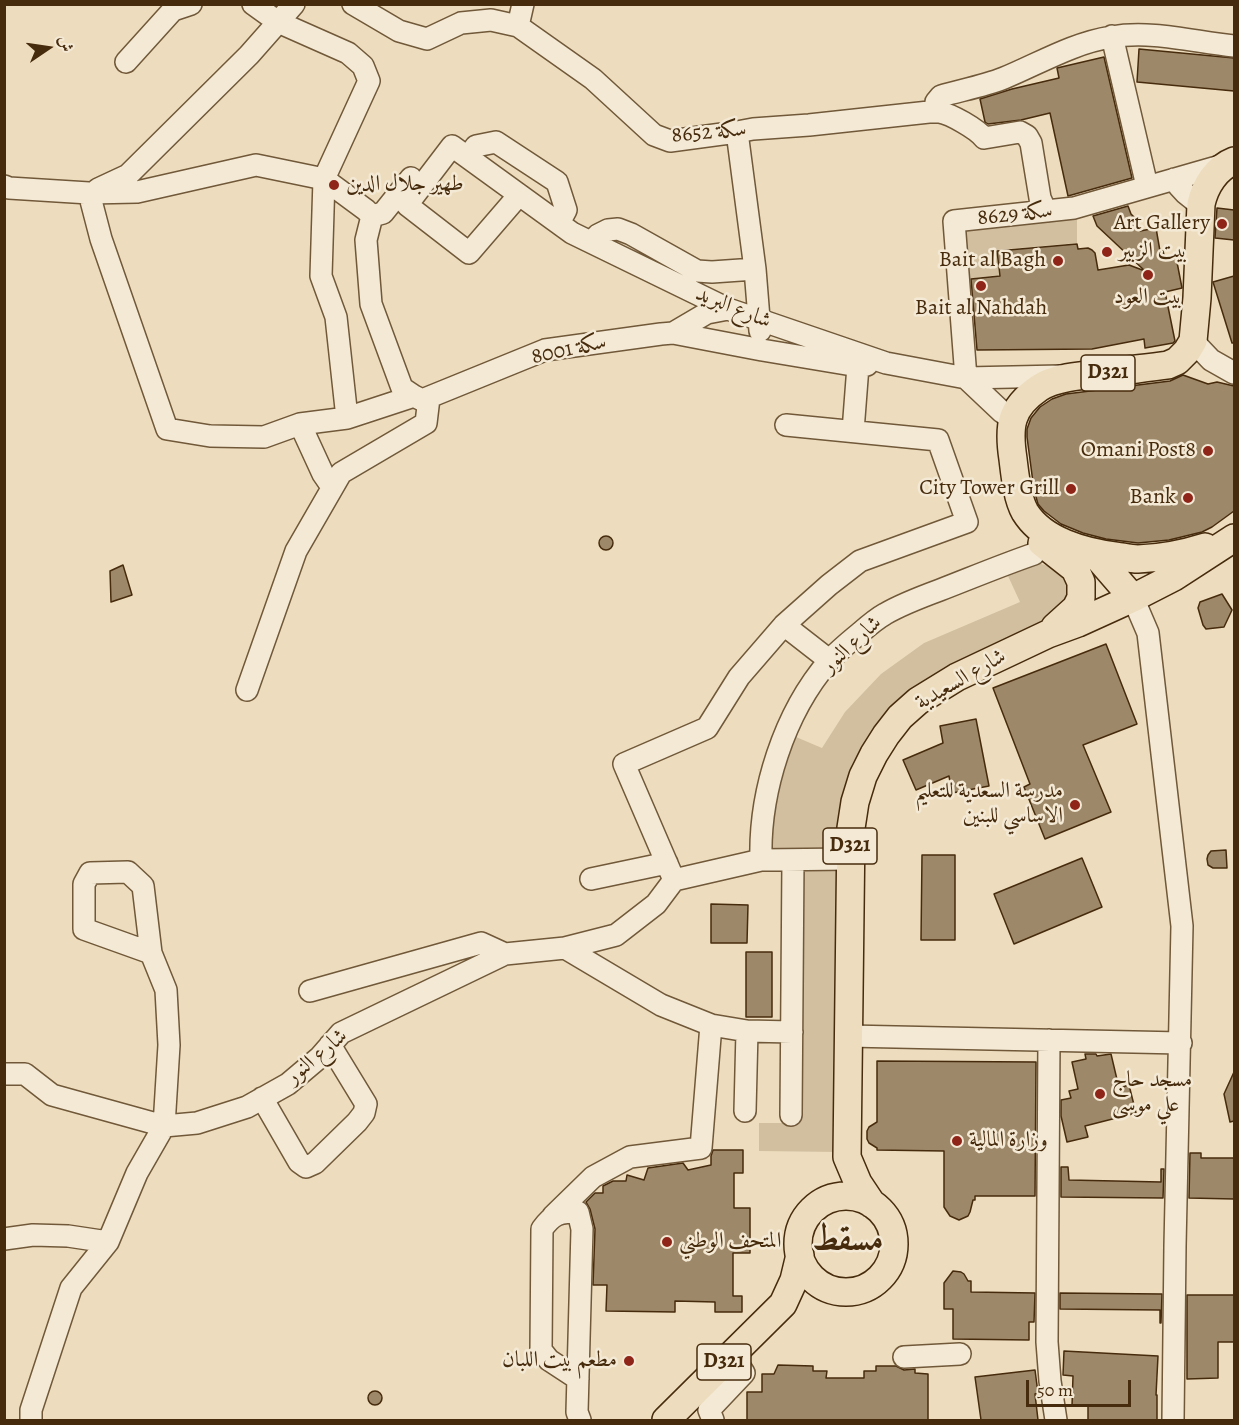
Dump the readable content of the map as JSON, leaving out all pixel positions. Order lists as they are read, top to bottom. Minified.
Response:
{"streets":{"main road":["D321","شارع السعيدية"],"street":["سكة 8652","سكة 8629","شارع البريد","سكة 8001","شارع النور"]},"crossings":[["سكة 8629","شارع البريد"],["شارع البريد","سكة 8001"],["شارع البريد","D321"],["D321","شارع السعيدية"]],"districts":["مسقط"],"places":["طهير جلال الدين","Art Gallery","بيت الزبير","Bait al Bagh","بيت العود","Bait al Nahdah","Omani Post8","City Tower Grill","Bank","مدرسة السعدية للتعليم الاساسي للبنين","مسجد حاج علي موسى","وزارة المالية","المتحف الوطني","مطعم بيت اللبان"],"scale_bar":"50 m","north":"right"}
